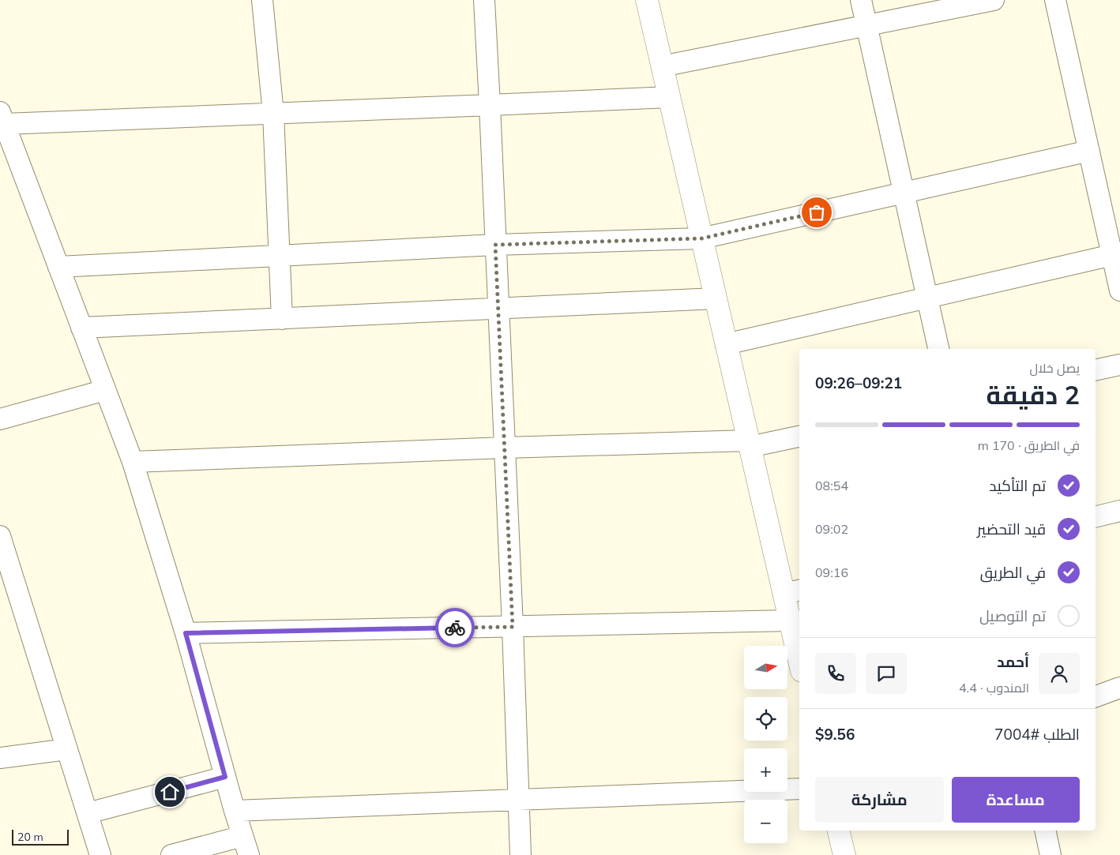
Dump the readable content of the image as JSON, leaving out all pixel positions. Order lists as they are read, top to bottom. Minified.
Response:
{"scale_bar":"20 m","north":"right","page":{"heading":["2 دقيقة","يصل خلال","09:21–09:26"],"panel":["أحمد","المندوب · 4.4","الطلب #7004","$9.56"],"bar":"في الطريق · 170 m","list":[["تم التأكيد","08:54"],["قيد التحضير","09:02"],["في الطريق","09:16"],"تم التوصيل"],"map_buttons":["+","−"],"buttons":["مساعدة","مشاركة"],"scale":"20 m"}}
